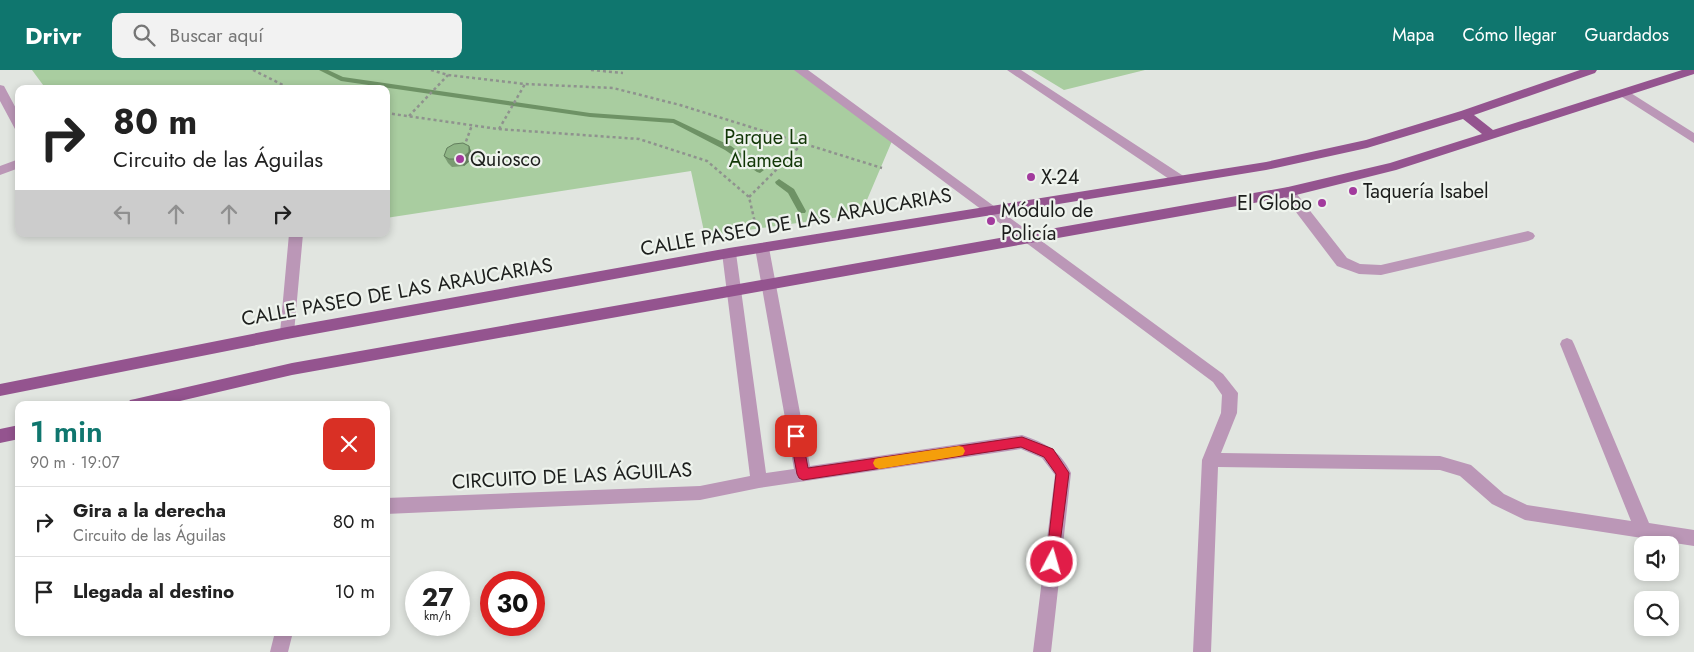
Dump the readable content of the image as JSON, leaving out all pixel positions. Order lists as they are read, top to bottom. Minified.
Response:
{"streets":{"main road":["CALLE PASEO DE LAS ARAUCARIAS"],"street":["CIRCUITO DE LAS ÁGUILAS"]},"parks":["Parque La Alameda"],"places":["Quiosco","X-24","Taquería Isabel","El Globo","Módulo de Policía"],"page":{"header":"Drivr","search":"Buscar aquí","nav":["Mapa","Cómo llegar","Guardados"],"turn":["80 m","Circuito de las Águilas"],"heading":["1 min","90 m · 19:07"],"list":[{"name":"Gira a la derecha","note":"Circuito de las Águilas","value":"80 m"},{"name":"Llegada al destino","value":"10 m"}],"speed":"27 km/h","limit":"30"}}
